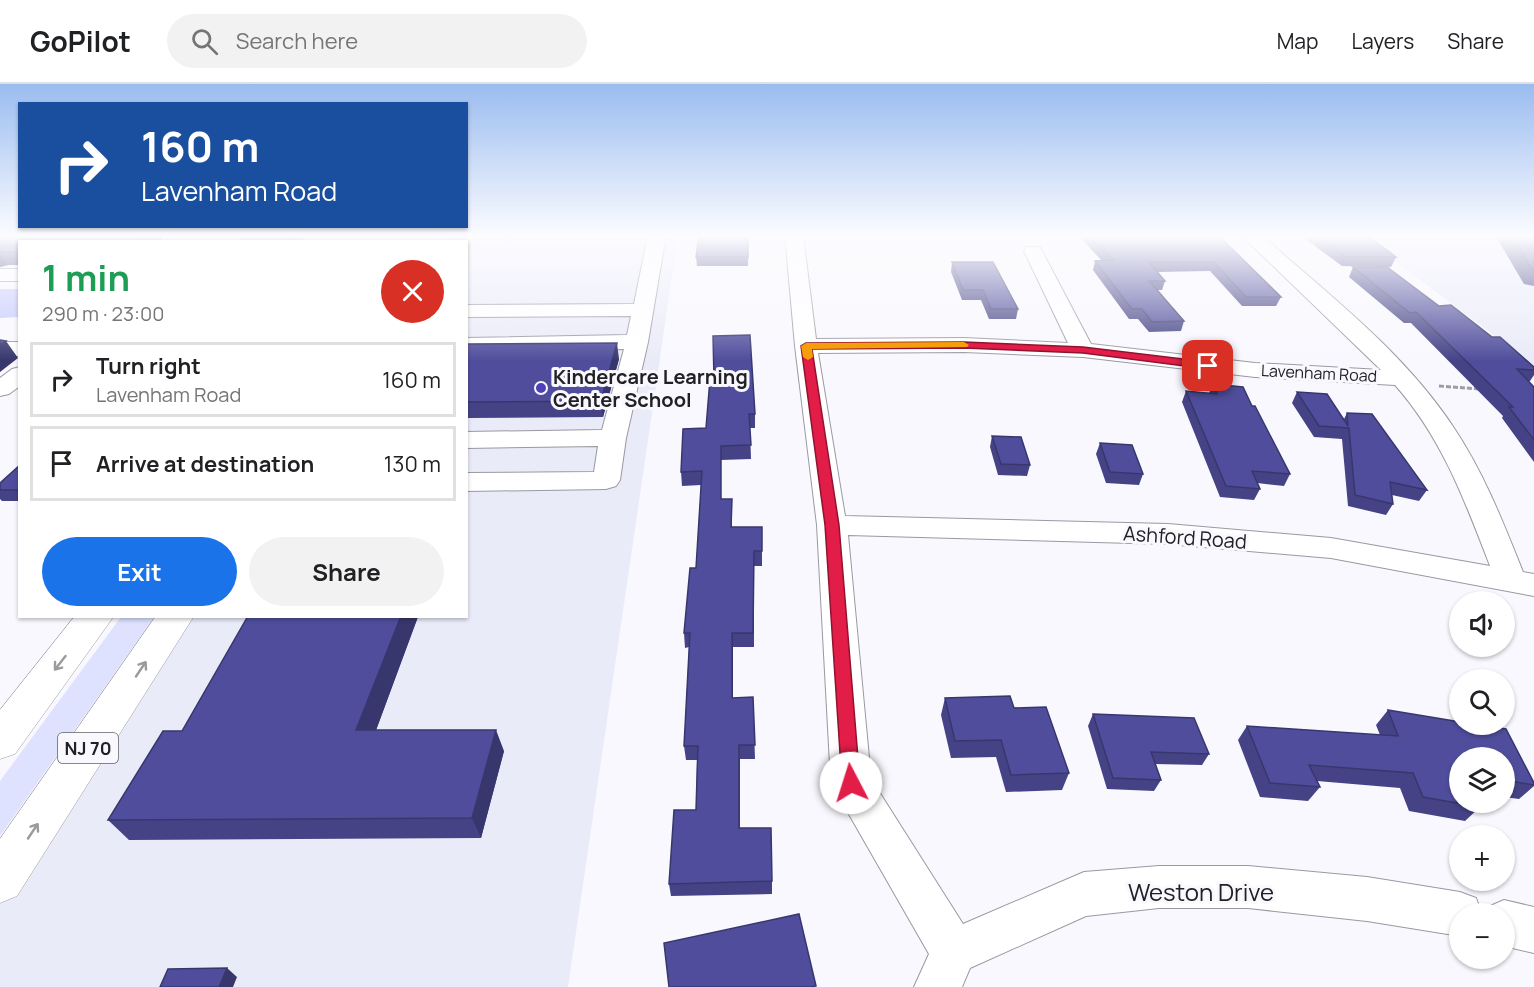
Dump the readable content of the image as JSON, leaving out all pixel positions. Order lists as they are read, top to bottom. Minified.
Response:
{"streets":{"highway":["NJ 70"],"street":["Lavenham Road","Ashford Road","Weston Drive"]},"places":["Kindercare Learning Center School"],"page":{"header":"GoPilot","search":"Search here","nav":["Map","Layers","Share"],"turn":["160 m","Lavenham Road"],"heading":["1 min","290 m · 23:00"],"list":[{"name":"Turn right","note":"Lavenham Road","value":"160 m"},{"name":"Arrive at destination","value":"130 m"}],"buttons":["Exit","Share"],"map_buttons":["+","−"]}}
